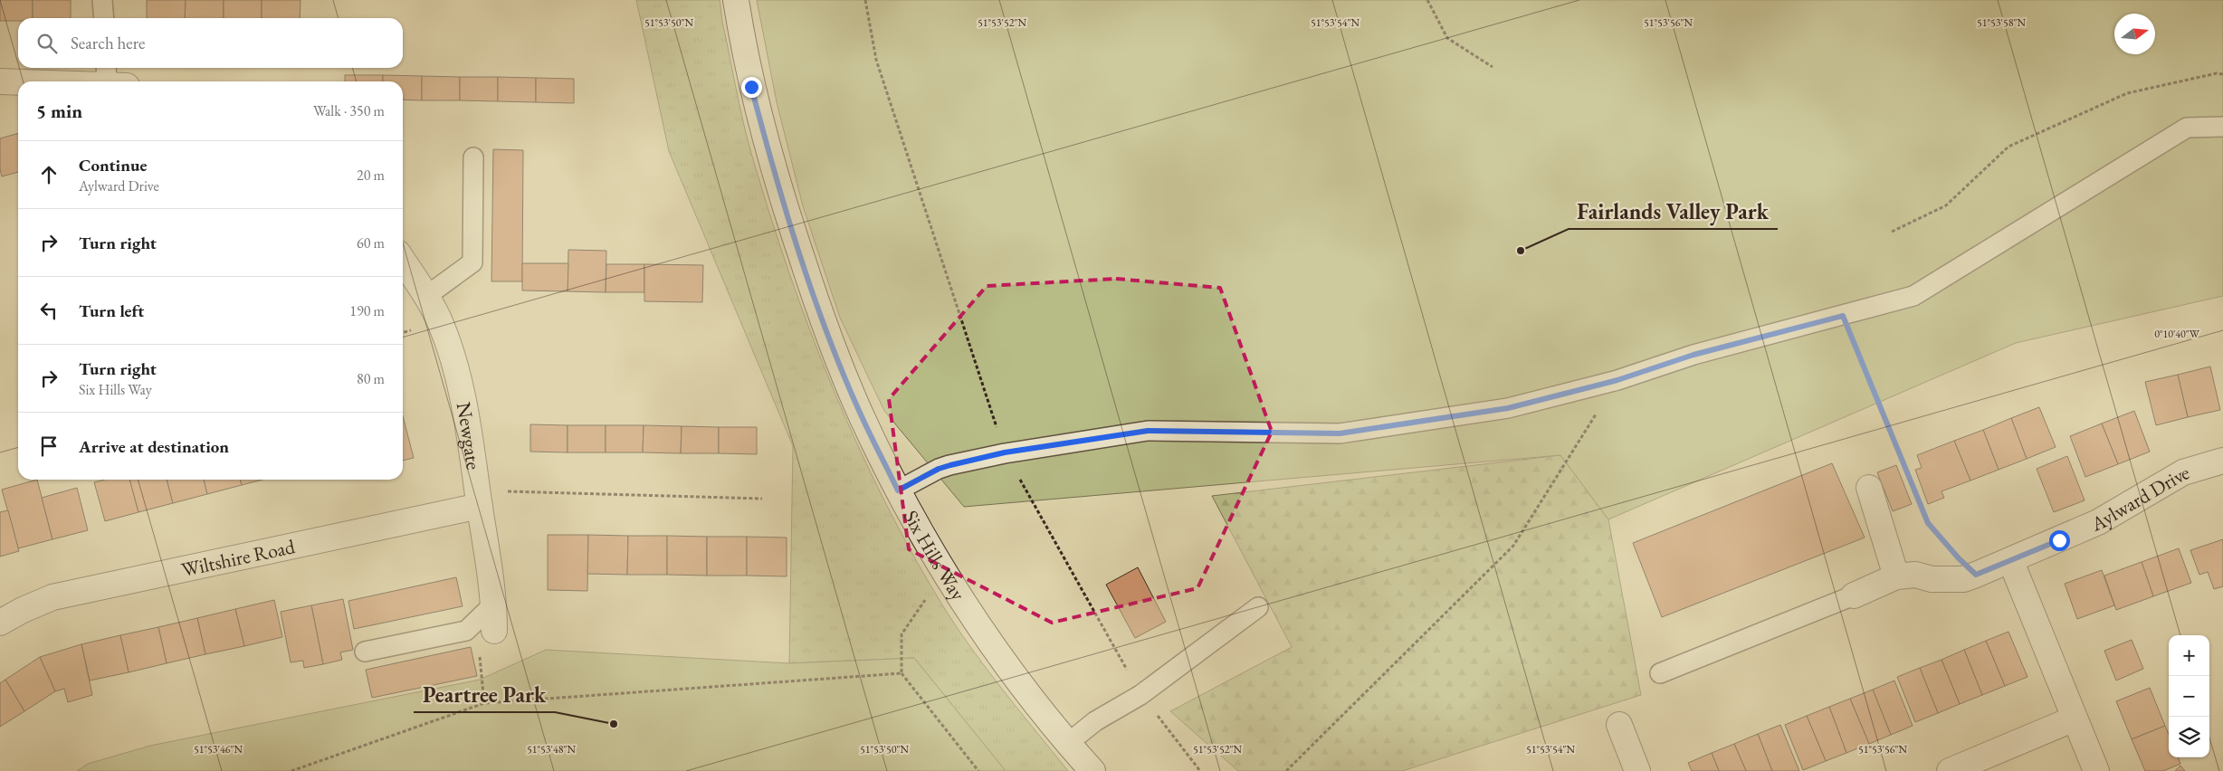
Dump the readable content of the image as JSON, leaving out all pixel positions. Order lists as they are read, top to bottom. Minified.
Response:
{"streets":{"street":["Newgate","Aylward Drive","Six Hills Way","Wiltshire Road"]},"crossings":[["Newgate","Wiltshire Road"]],"places":["Fairlands Valley Park","Peartree Park"],"north":"right","page":{"search":"Search here","heading":["5 min","Walk · 350 m"],"list":[["Continue","Aylward Drive","20 m"],["Turn right","60 m"],["Turn left","190 m"],["Turn right","Six Hills Way","80 m"],"Arrive at destination"],"map_buttons":["+","−"]},"coordinates":["51°53'50\"N","51°53'52\"N","51°53'54\"N","51°53'56\"N","51°53'58\"N","0°10'40\"W","51°53'46\"N","51°53'48\"N"]}
